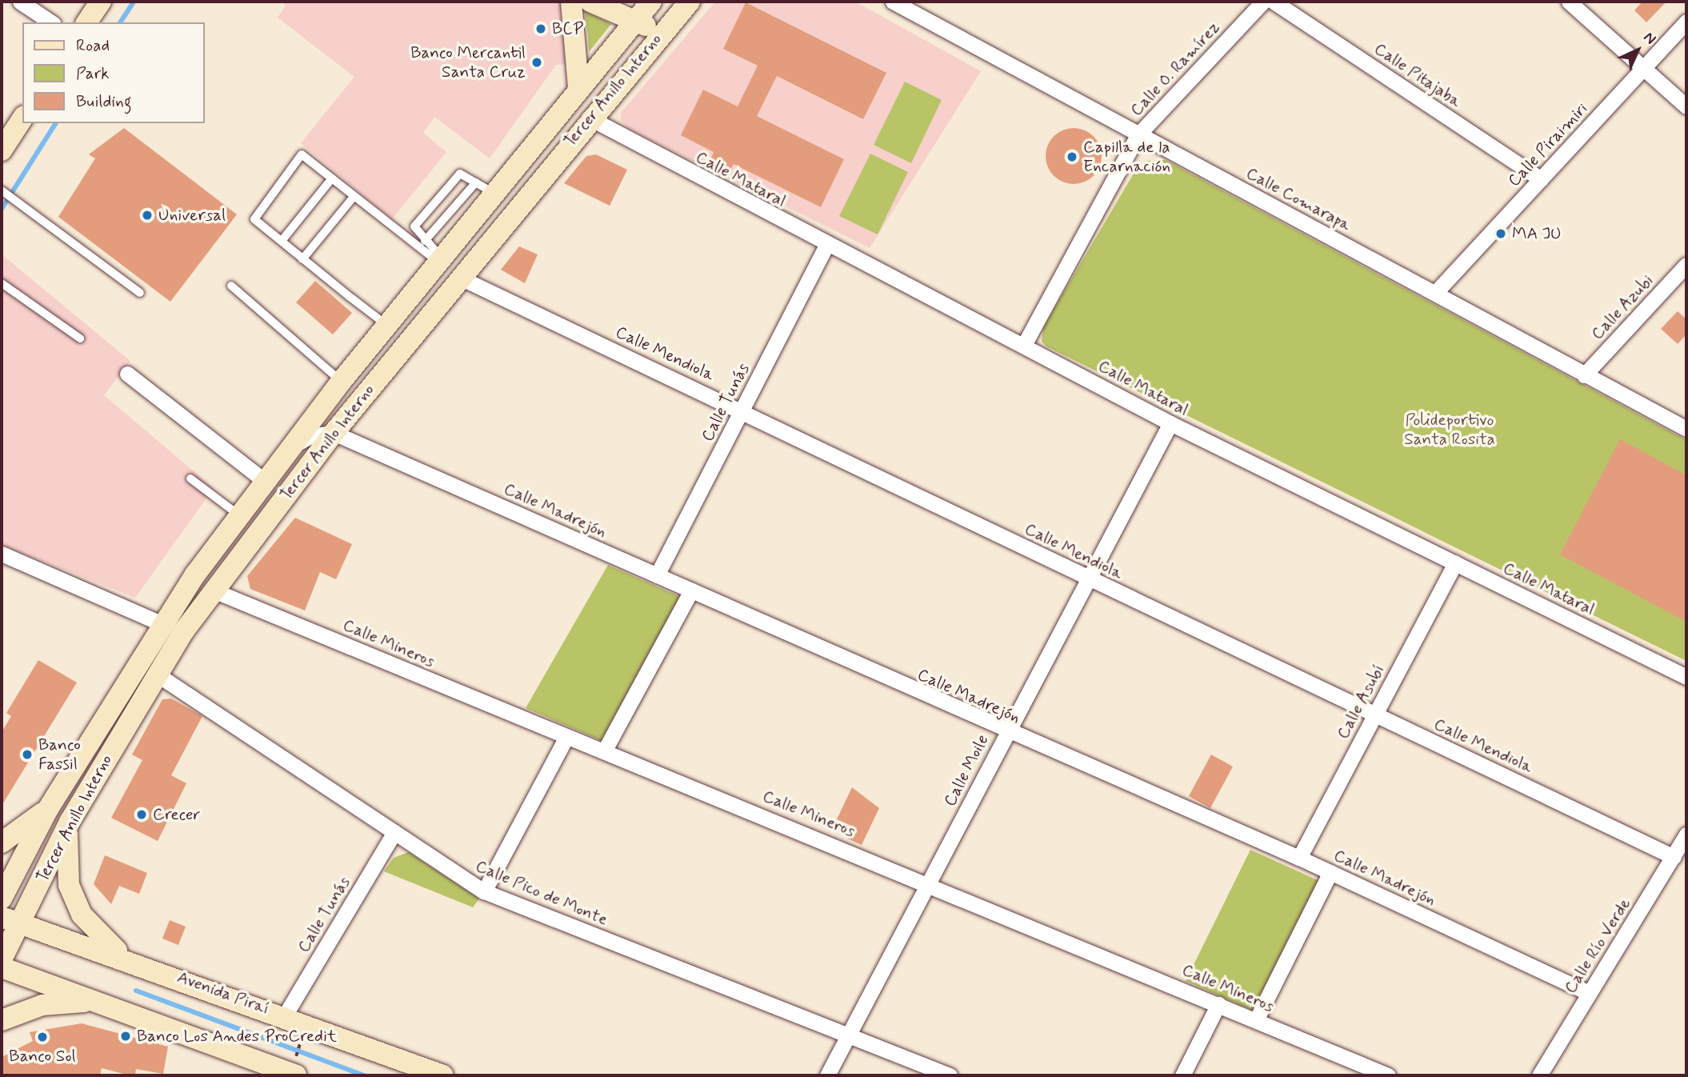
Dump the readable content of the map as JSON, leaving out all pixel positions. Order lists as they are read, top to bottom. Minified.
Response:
{"streets":{"main road":["Tercer Anillo Interno","Avenida Piraí"],"street":["Calle O. Ramírez","Calle Pitajaba","Calle Piraimiri","Calle Mataral","Calle Comarapa","Calle Azubi","Calle Mendiola","Calle Tunás","Calle Madrejón","Calle Mineros","Calle Asubí","Calle Moile","Calle Pico de Monte","Calle Río Verde"]},"crossings":[["Calle O. Ramírez","Calle Mataral"],["Calle O. Ramírez","Calle Comarapa"],["Calle Pitajaba","Calle Piraimiri"],["Tercer Anillo Interno","Calle Mataral"],["Tercer Anillo Interno","Calle Mendiola"],["Tercer Anillo Interno","Calle Madrejón"],["Tercer Anillo Interno","Calle Mineros"],["Tercer Anillo Interno","Calle Pico de Monte"],["Tercer Anillo Interno","Avenida Piraí"],["Calle Piraimiri","Calle Comarapa"],["Calle Mataral","Calle Tunás"],["Calle Mataral","Calle Asubí"],["Calle Mataral","Calle Moile"],["Calle Comarapa","Calle Azubi"],["Calle Mendiola","Calle Tunás"],["Calle Mendiola","Calle Asubí"],["Calle Mendiola","Calle Moile"],["Calle Mendiola","Calle Río Verde"],["Calle Tunás","Calle Madrejón"],["Calle Tunás","Calle Pico de Monte"],["Calle Tunás","Avenida Piraí"],["Calle Madrejón","Calle Asubí"],["Calle Madrejón","Calle Moile"],["Calle Madrejón","Calle Río Verde"],["Calle Mineros","Calle Moile"],["Calle Moile","Calle Pico de Monte"]],"parks":["Polideportivo Santa Rosita"],"places":["BCP","Banco Mercantil Santa Cruz","Capilla de la Encarnación","Universal","MA JU","Banco Fassil","Crecer","Banco Los Andes ProCredit","Banco Sol"],"legend":["Road","Park","Building"],"north":"top right"}
